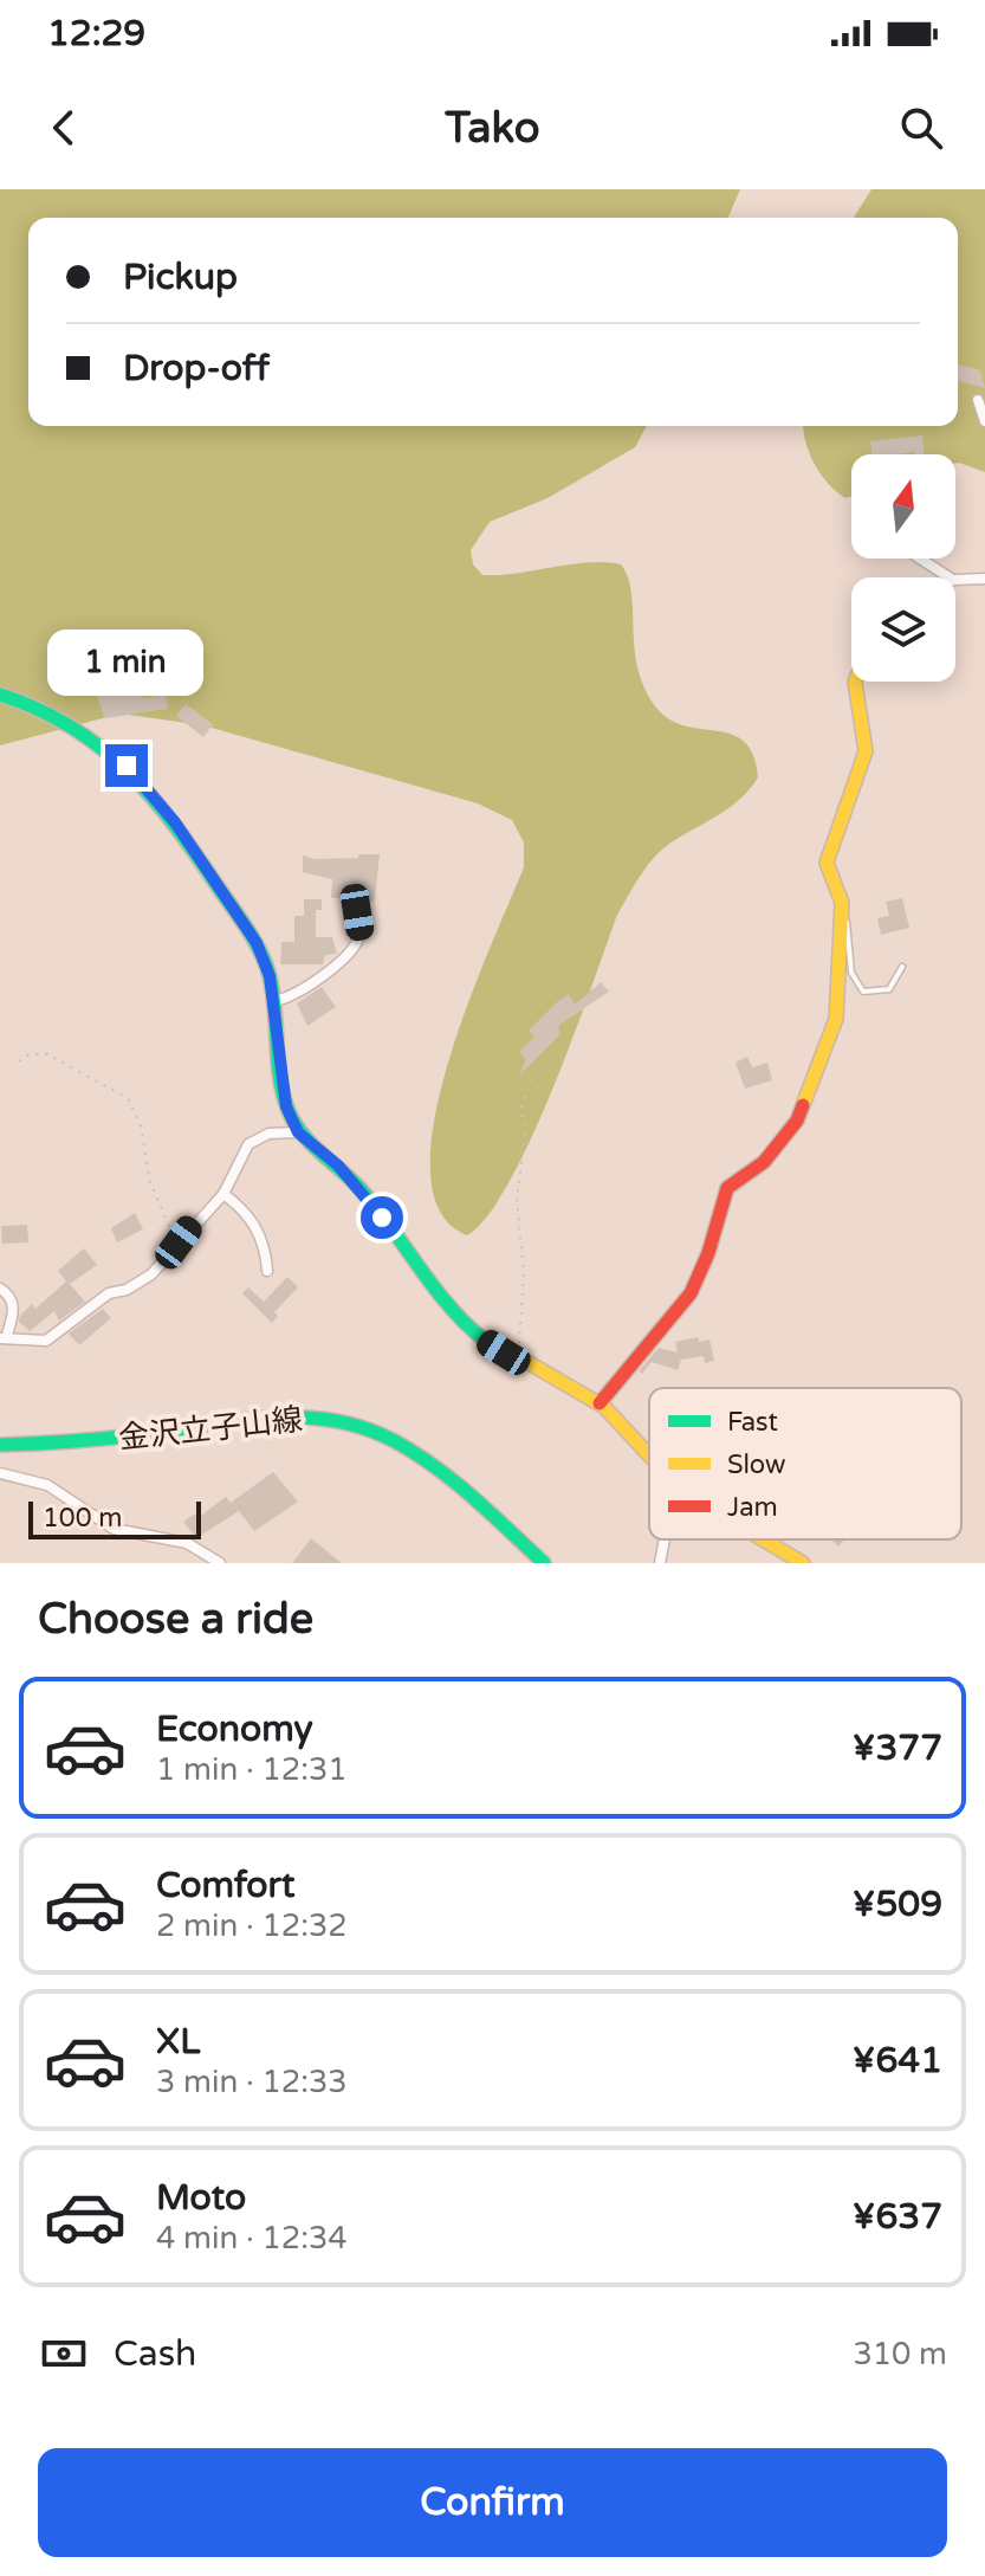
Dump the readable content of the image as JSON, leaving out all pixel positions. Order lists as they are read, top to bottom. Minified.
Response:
{"streets":{"street":["金沢立子山線"]},"legend":["Fast","Slow","Jam"],"scale_bar":"100 m","north":"top","page":{"status":"12:29","header":"Tako","banner":["Pickup","Drop-off"],"bubble":"1 min","scale":"100 m","heading":"Choose a ride","list":[{"name":"Economy","note":"1 min · 12:31","value":"¥377"},{"name":"Comfort","note":"2 min · 12:32","value":"¥509"},{"name":"XL","note":"3 min · 12:33","value":"¥641"},{"name":"Moto","note":"4 min · 12:34","value":"¥637"}],"pay":["Cash","310 m"],"buttons":"Confirm"}}
